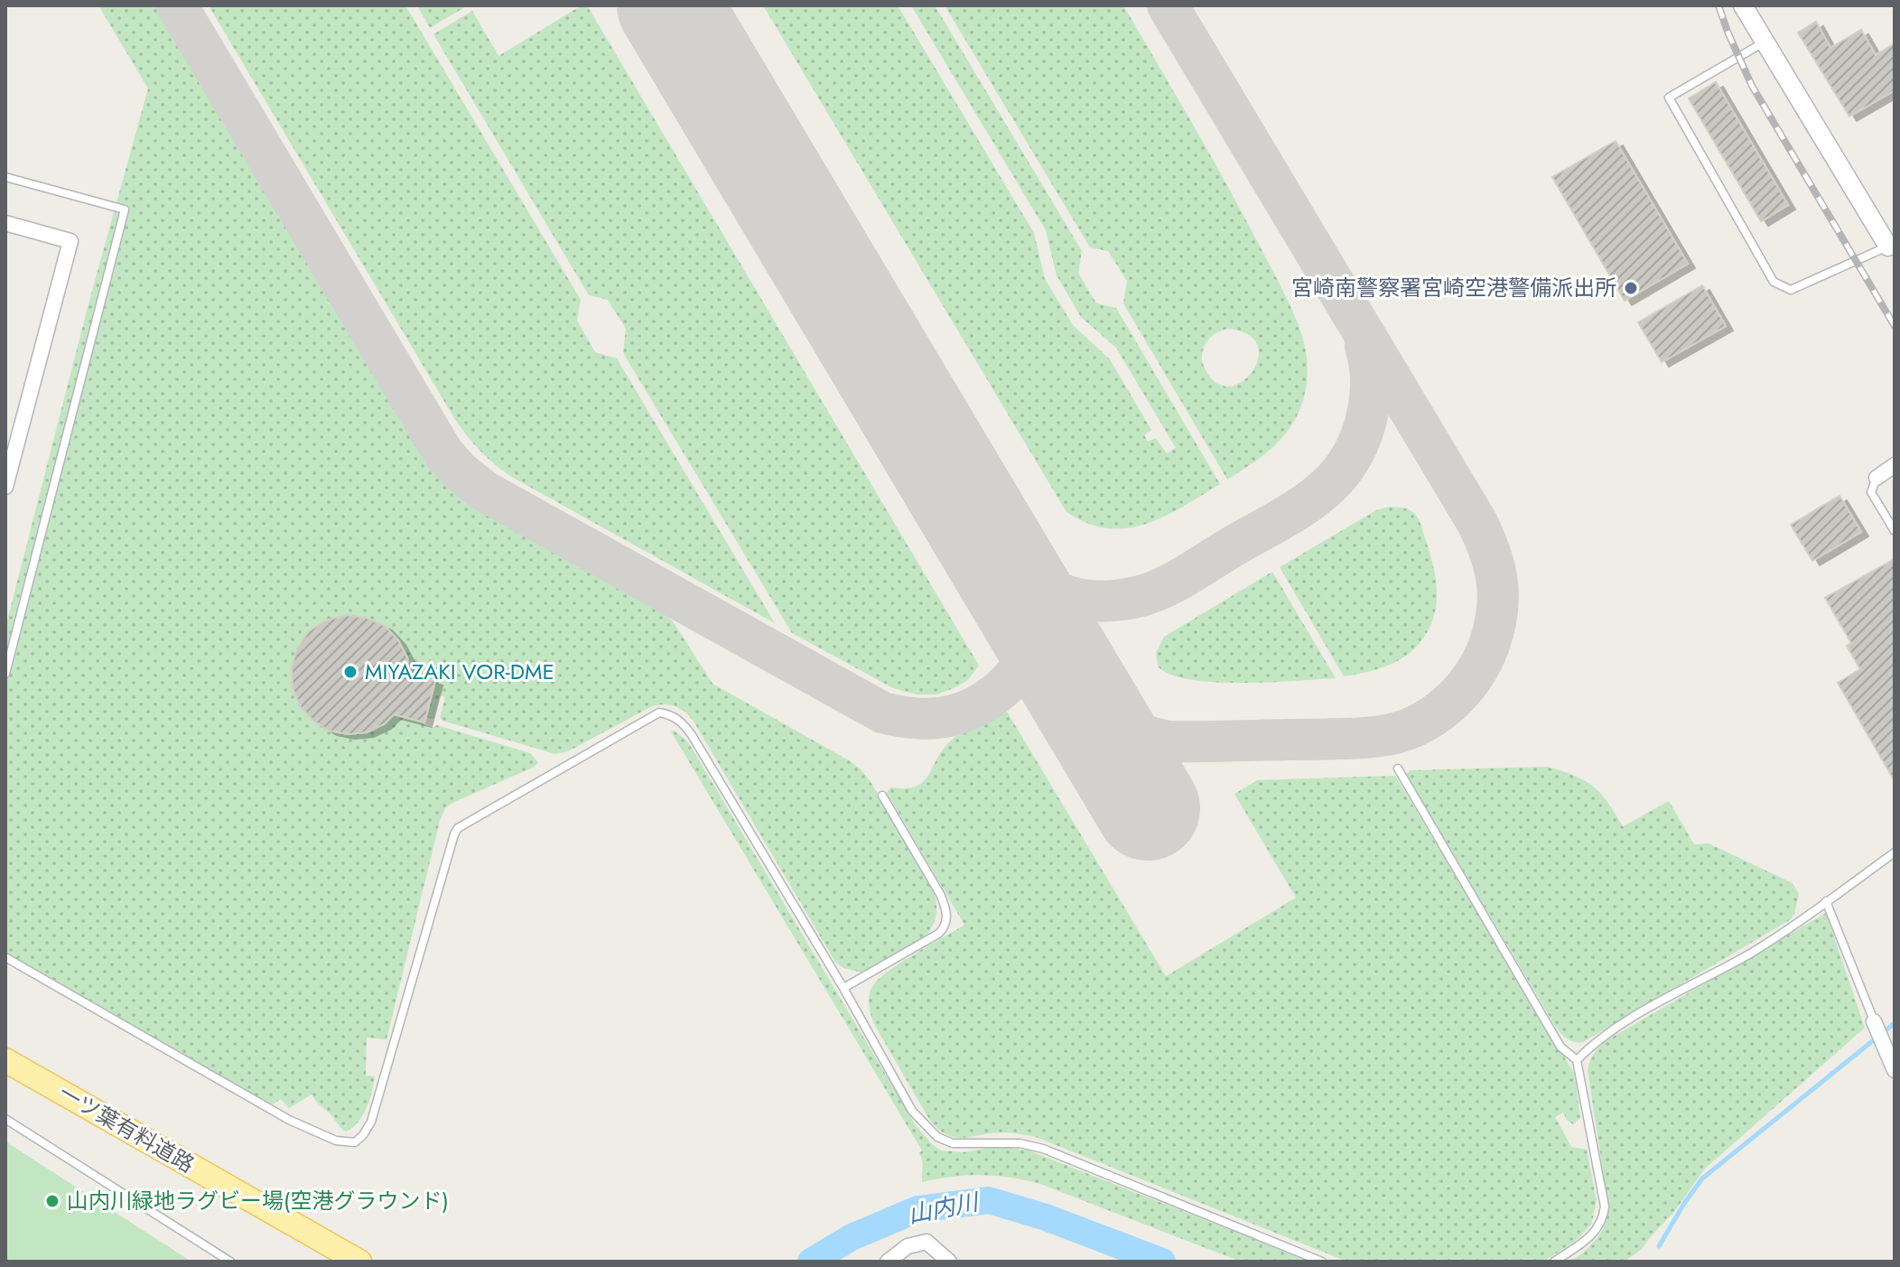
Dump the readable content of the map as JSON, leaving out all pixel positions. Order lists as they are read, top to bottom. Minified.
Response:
{"streets":{"main road":["一ツ葉有料道路"]},"water":["山内川"],"places":["宮崎南警察署宮崎空港警備派出所","MIYAZAKI VOR-DME","山内川緑地ラグビー場(空港グラウンド)"]}
